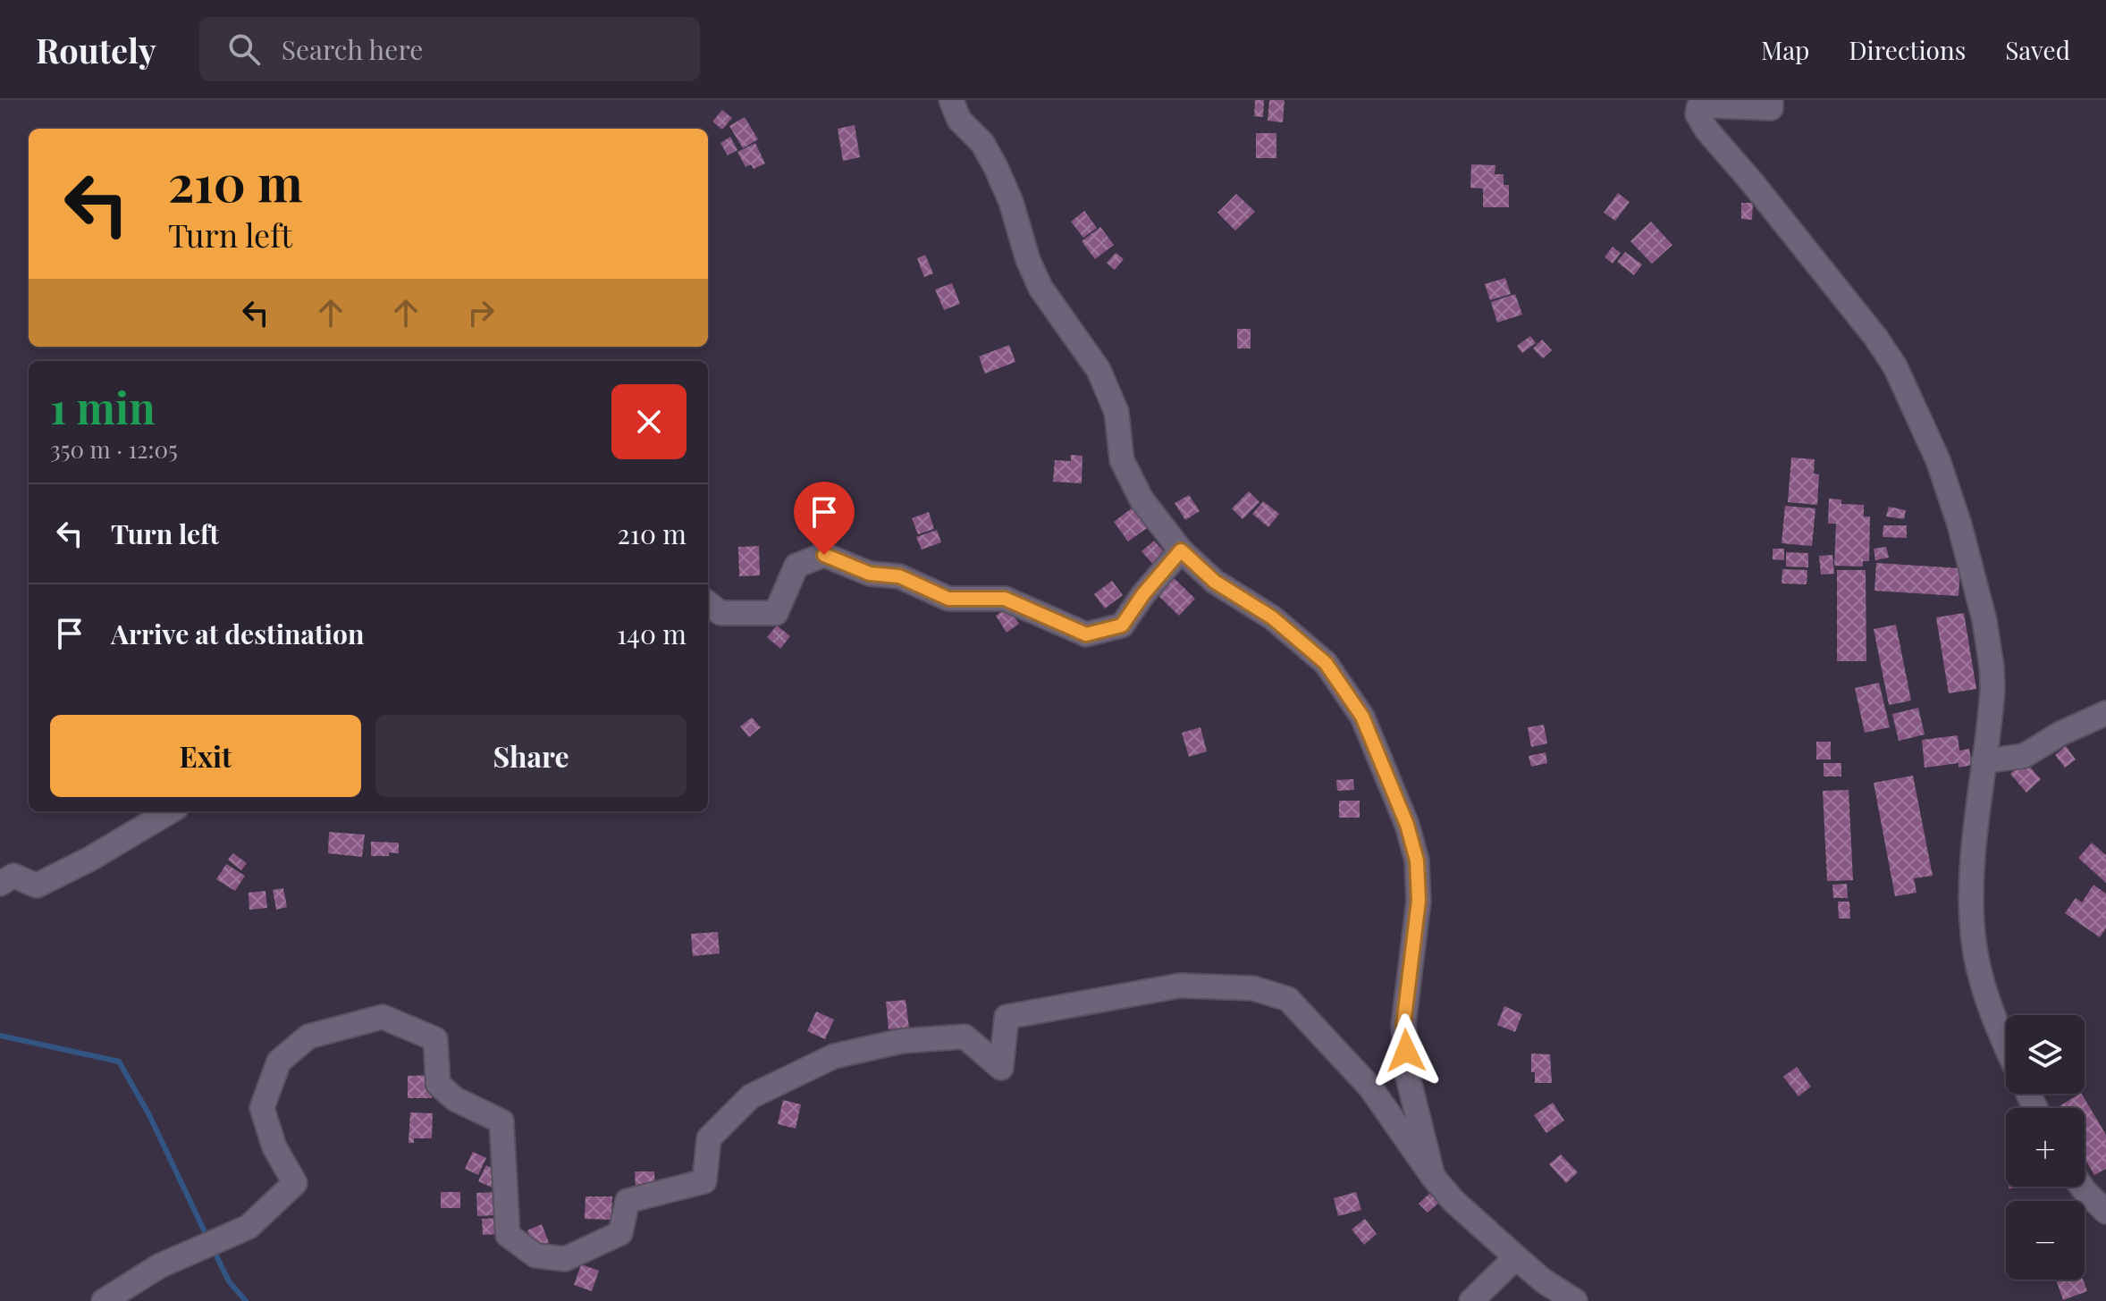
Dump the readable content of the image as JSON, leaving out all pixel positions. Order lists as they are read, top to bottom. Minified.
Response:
{"page":{"header":"Routely","search":"Search here","nav":["Map","Directions","Saved"],"turn":["210 m","Turn left"],"heading":["1 min","350 m · 12:05"],"list":[{"name":"Turn left","value":"210 m"},{"name":"Arrive at destination","value":"140 m"}],"buttons":["Exit","Share"],"map_buttons":["+","−"]}}
